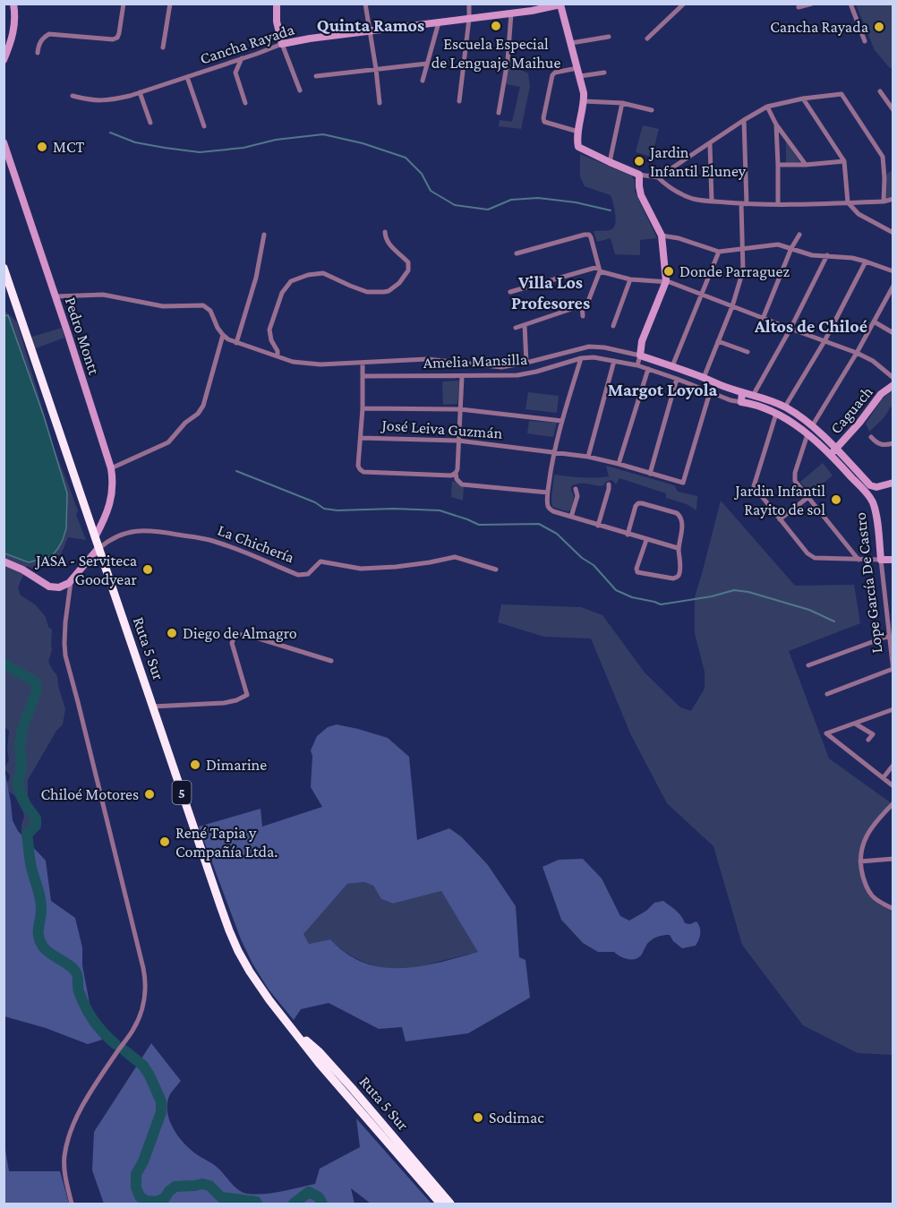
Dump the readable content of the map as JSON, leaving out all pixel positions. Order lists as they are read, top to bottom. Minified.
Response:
{"streets":{"highway":["Ruta 5 Sur","5"],"street":["Cancha Rayada","Pedro Montt","Amelia Mansilla","Caguach","José Leiva Guzmán","La Chichería","Lope García De Castro"]},"crossings":[["Pedro Montt","Ruta 5 Sur"],["Amelia Mansilla","José Leiva Guzmán"],["Caguach","Lope García De Castro"],["La Chichería","Ruta 5 Sur"]],"districts":["Quinta Ramos","Villa Los Profesores","Altos de Chiloé","Margot Loyola"],"places":["Escuela Especial de Lenguaje Maihue","Cancha Rayada","MCT","Jardin Infantil Eluney","Donde Parraguez","Jardin Infantil Rayito de sol","JASA - Serviteca Goodyear","Diego de Almagro","Dimarine","Chiloé Motores","René Tapia y Compañía Ltda.","Sodimac"]}
